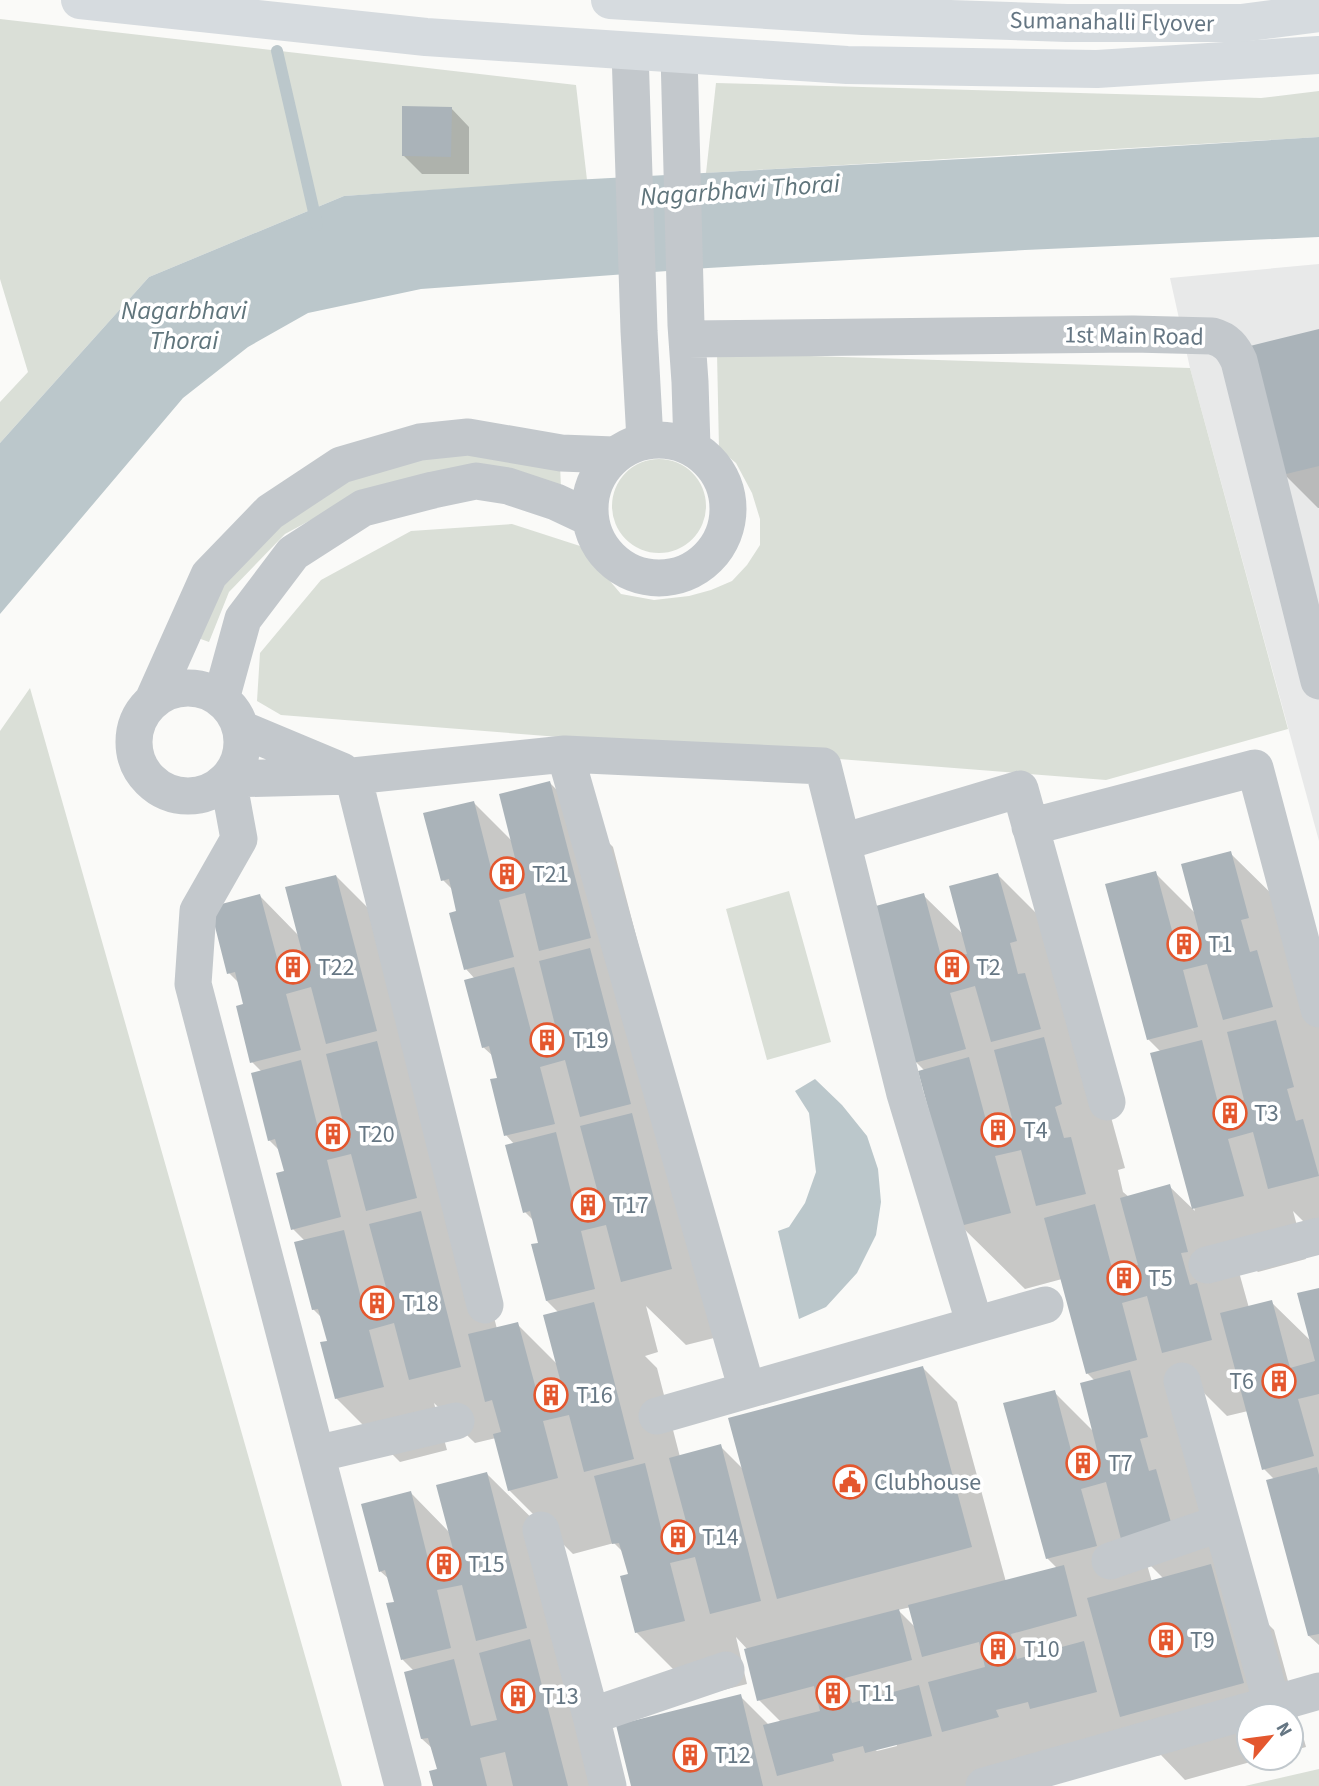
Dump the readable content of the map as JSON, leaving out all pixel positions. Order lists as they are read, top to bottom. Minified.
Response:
{"streets":{"main road":["Sumanahalli Flyover"],"street":["1st Main Road"]},"water":["Nagarbhavi Thorai"],"places":{"building":["T21","T1","T22","T2","T19","T3","T4","T20","T17","T5","T18","T6","T16","T7","T14","T15","T9","T10","T11","T13","T12"],"public building":["Clubhouse"]},"north":"top right"}
